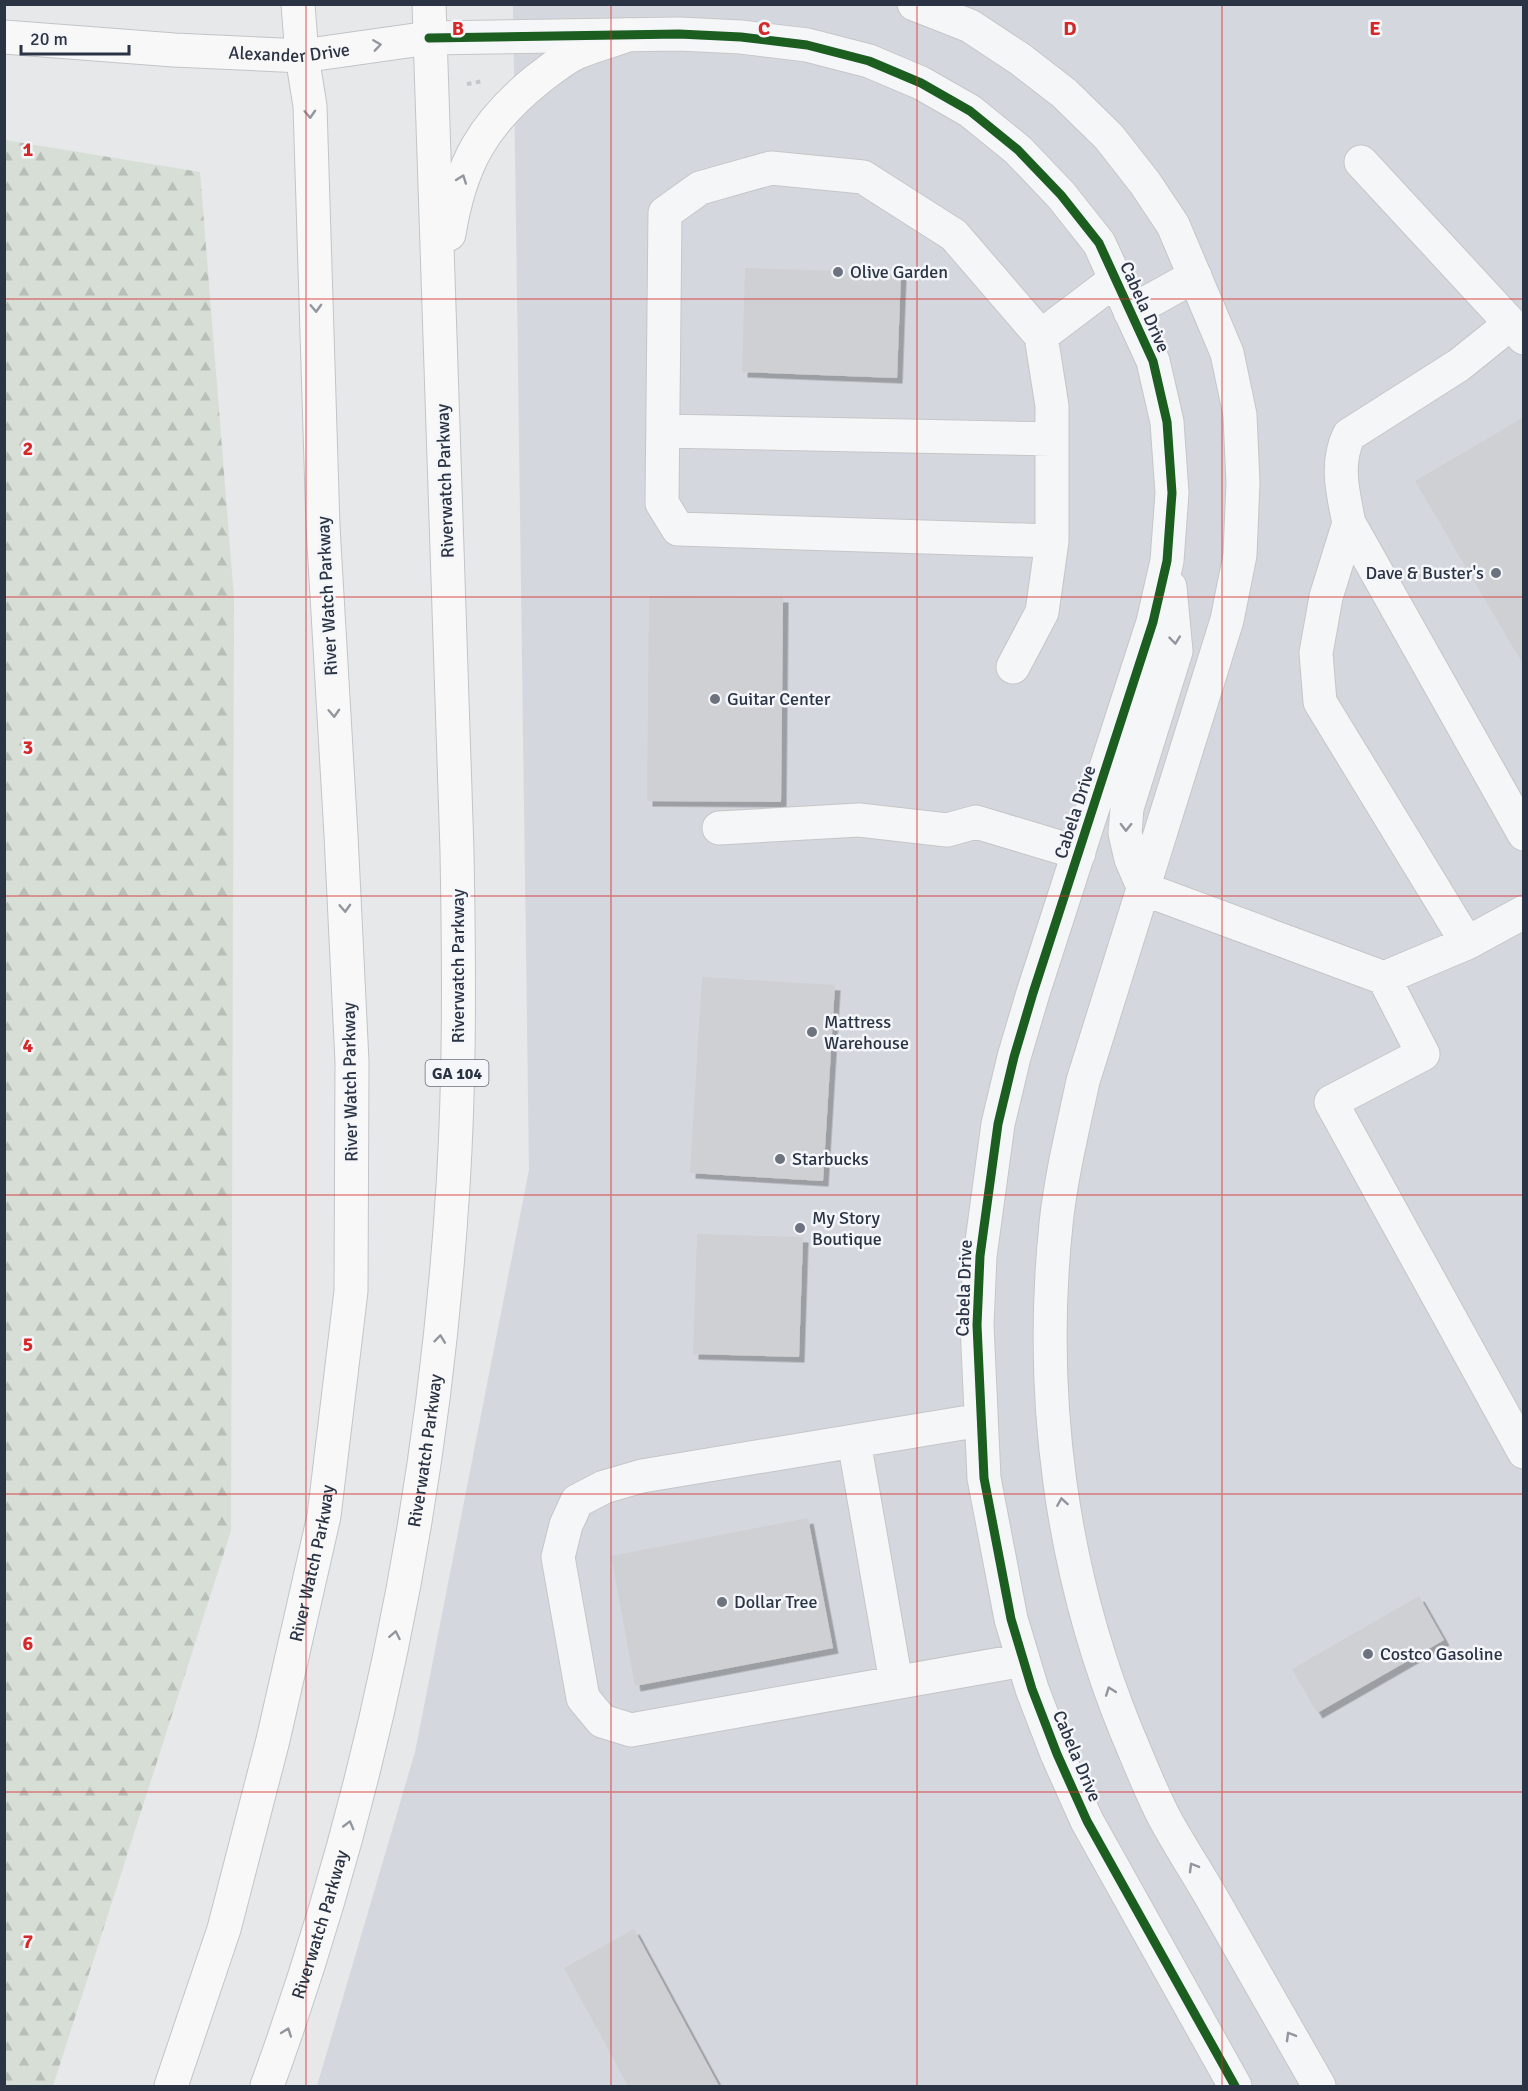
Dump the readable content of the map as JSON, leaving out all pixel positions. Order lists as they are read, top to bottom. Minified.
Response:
{"streets":{"main road":["Alexander Drive","Riverwatch Parkway","River Watch Parkway","GA 104"],"street":["Cabela Drive"]},"crossings":[["Alexander Drive","Cabela Drive"],["Alexander Drive","Riverwatch Parkway"],["Alexander Drive","River Watch Parkway"],["Cabela Drive","Riverwatch Parkway"]],"one_way":["Riverwatch Parkway","River Watch Parkway"],"places":["Olive Garden","Dave & Buster's","Guitar Center","Mattress Warehouse","Starbucks","My Story Boutique","Dollar Tree","Costco Gasoline"],"scale_bar":"20 m","grid":{"columns":["B","C","D","E"],"rows":["1","2","3","4","5","6","7"]}}
